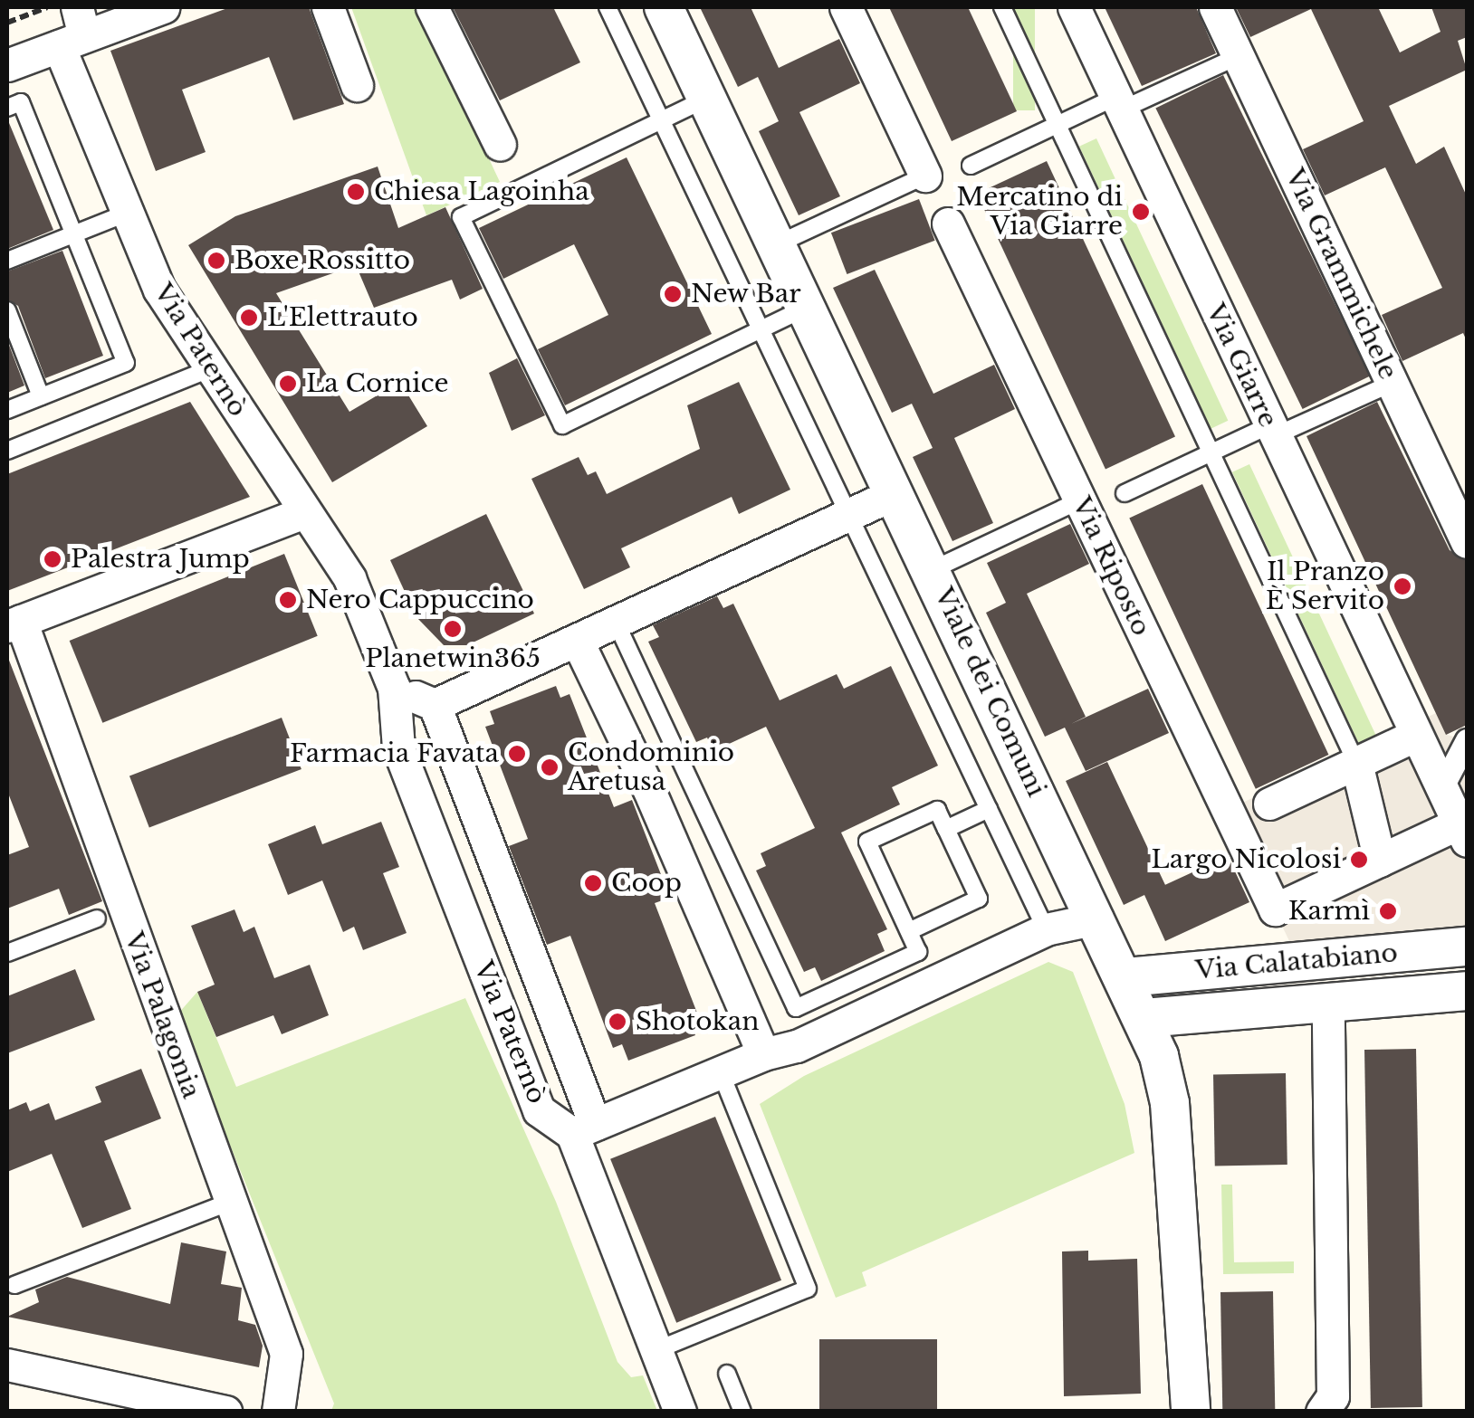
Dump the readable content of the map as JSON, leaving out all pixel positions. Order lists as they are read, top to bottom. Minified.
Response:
{"streets":{"street":["Via Grammichele","Via Paternò","Via Giarre","Via Riposto","Viale dei Comuni","Via Calatabiano","Via Palagonia"]},"crossings":[["Viale dei Comuni","Via Calatabiano"]],"places":["Chiesa Lagoinha","Mercatino di Via Giarre","Boxe Rossitto","New Bar","L'Elettrauto","La Cornice","Palestra Jump","Il Pranzo È Servito","Nero Cappuccino","Planetwin365","Farmacia Favata","Condominio Aretusa","Largo Nicolosi","Coop","Karmì","Shotokan"]}
